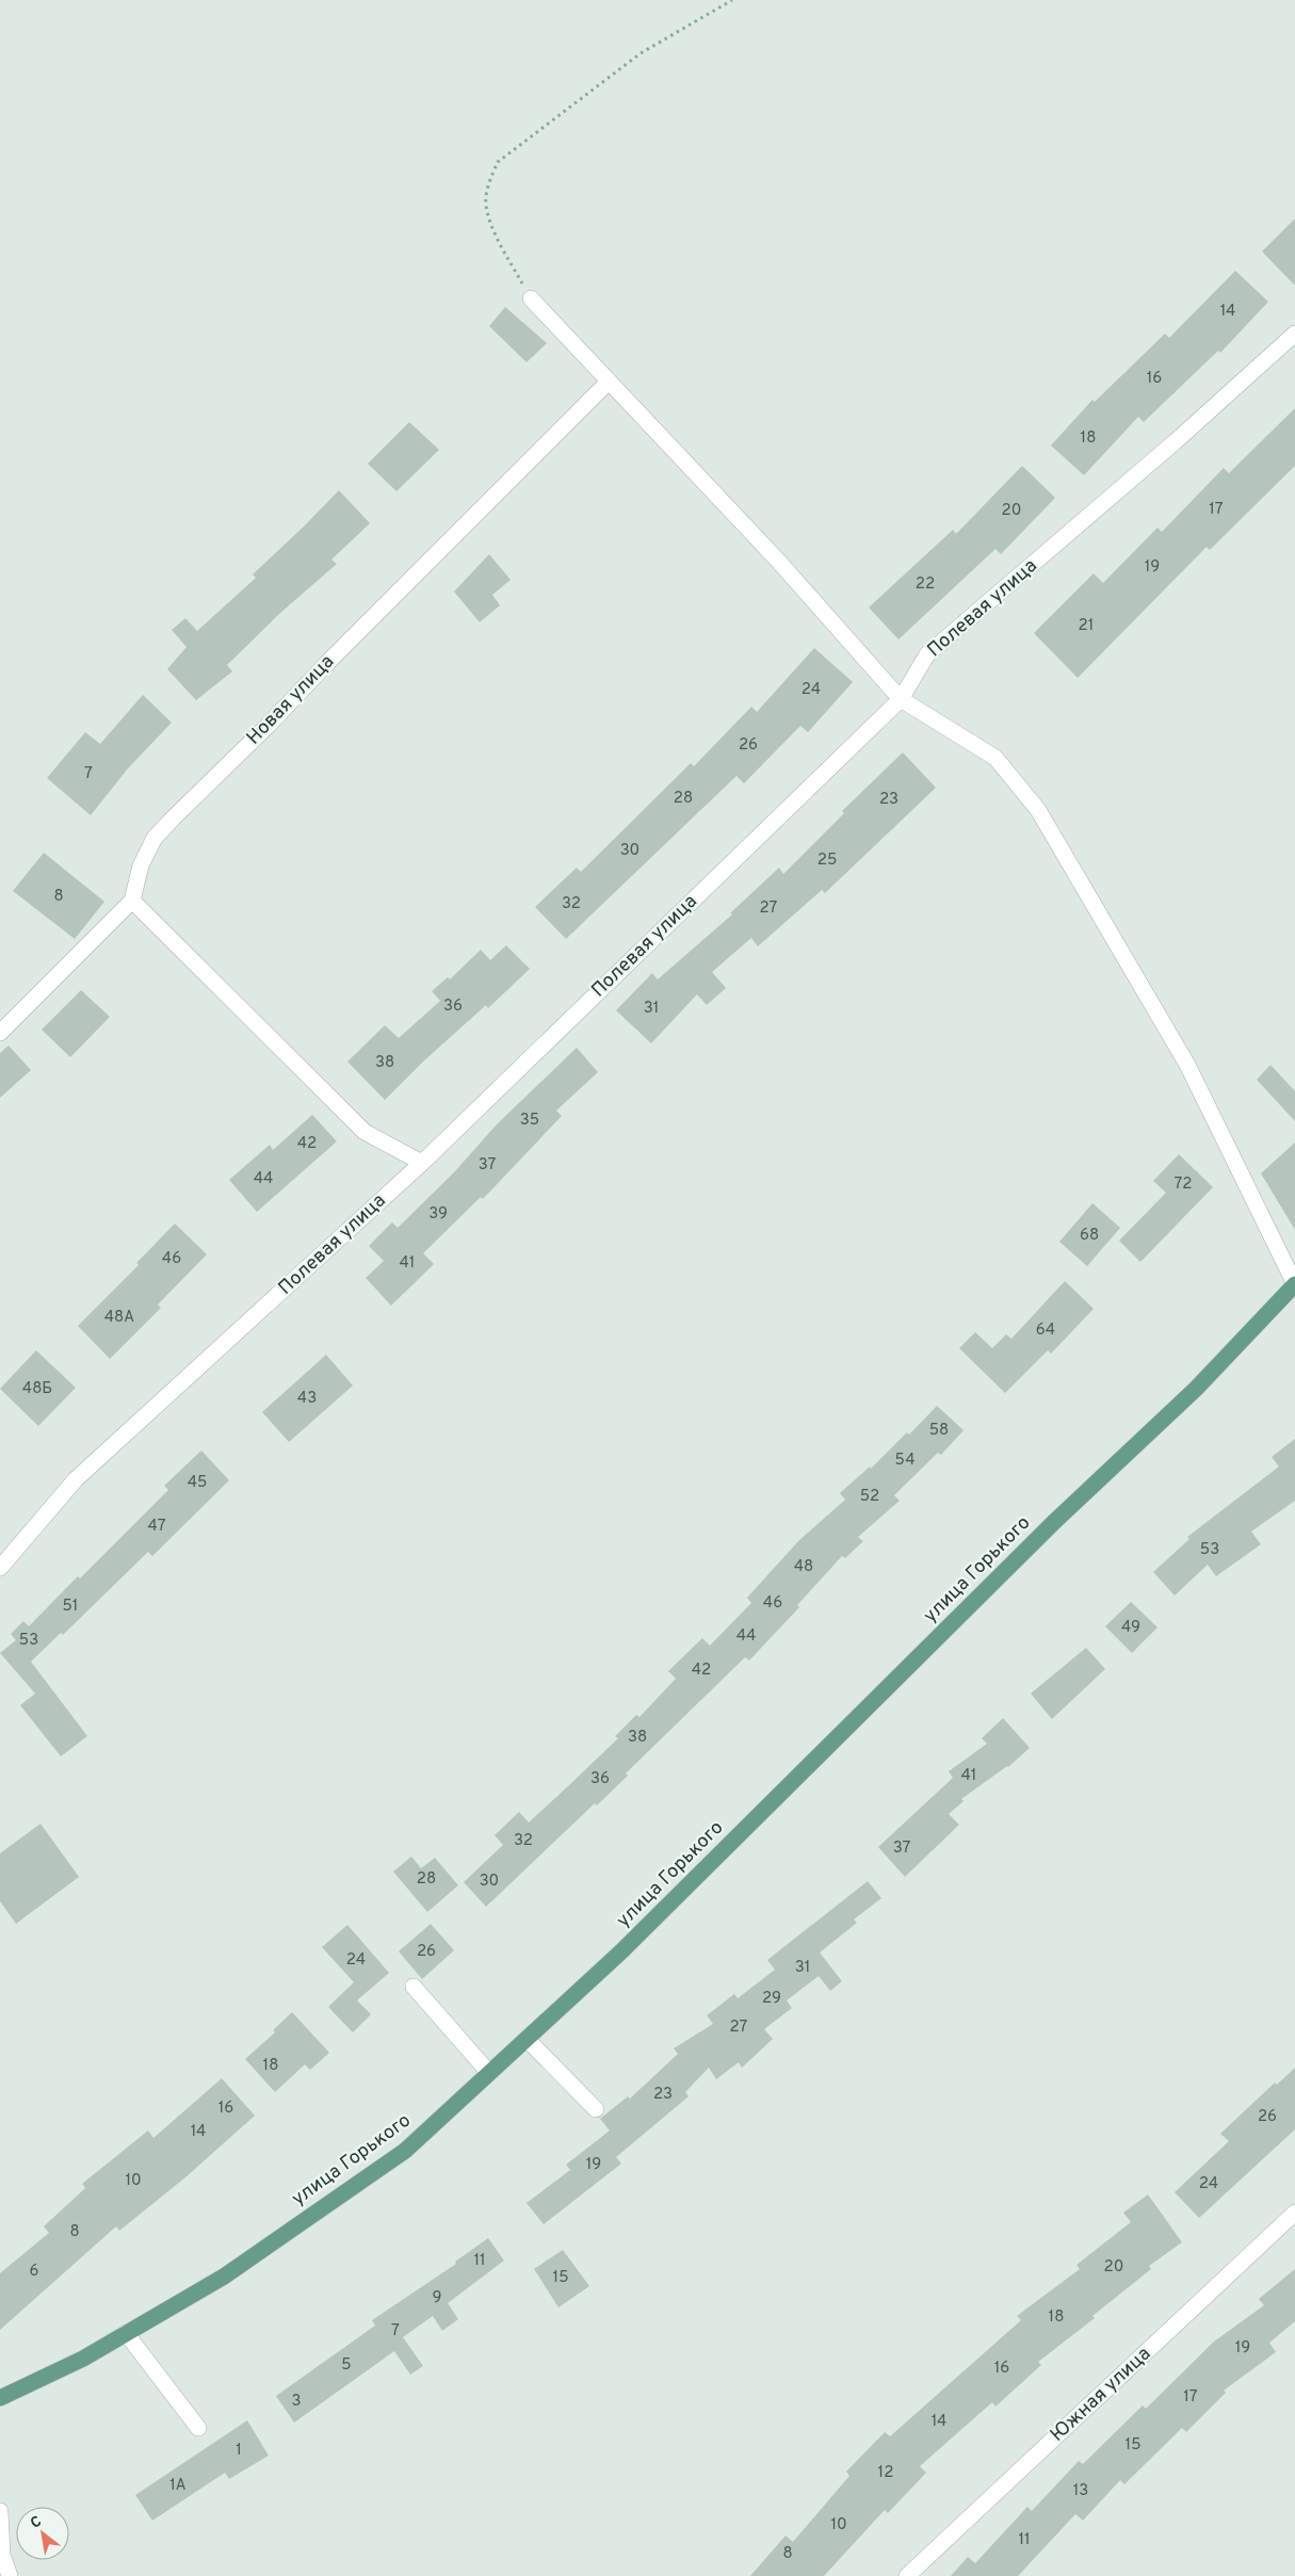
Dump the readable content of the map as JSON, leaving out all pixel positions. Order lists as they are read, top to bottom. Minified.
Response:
{"streets":{"main road":["улица Горького"],"street":["Полевая улица","Новая улица","Южная улица"]},"house_numbers":["14","16","18","17","20","19","22","21","24","26","7","28","23","30","25","8","32","27","36","31","38","35","42","37","44","72","39","68","46","41","48А","64","48Б","43","58","54","45","52","47","53","48","46","51","49","44","53","42","38","41","36","32","37","28","30","26","24","31","29","27","18","23","16","26","14","19","10","24","8","11","20","6","15","9","18","7","19","5","16","17","3","14","15","1","12","1А","13","10","11","8"],"north":"top left"}
